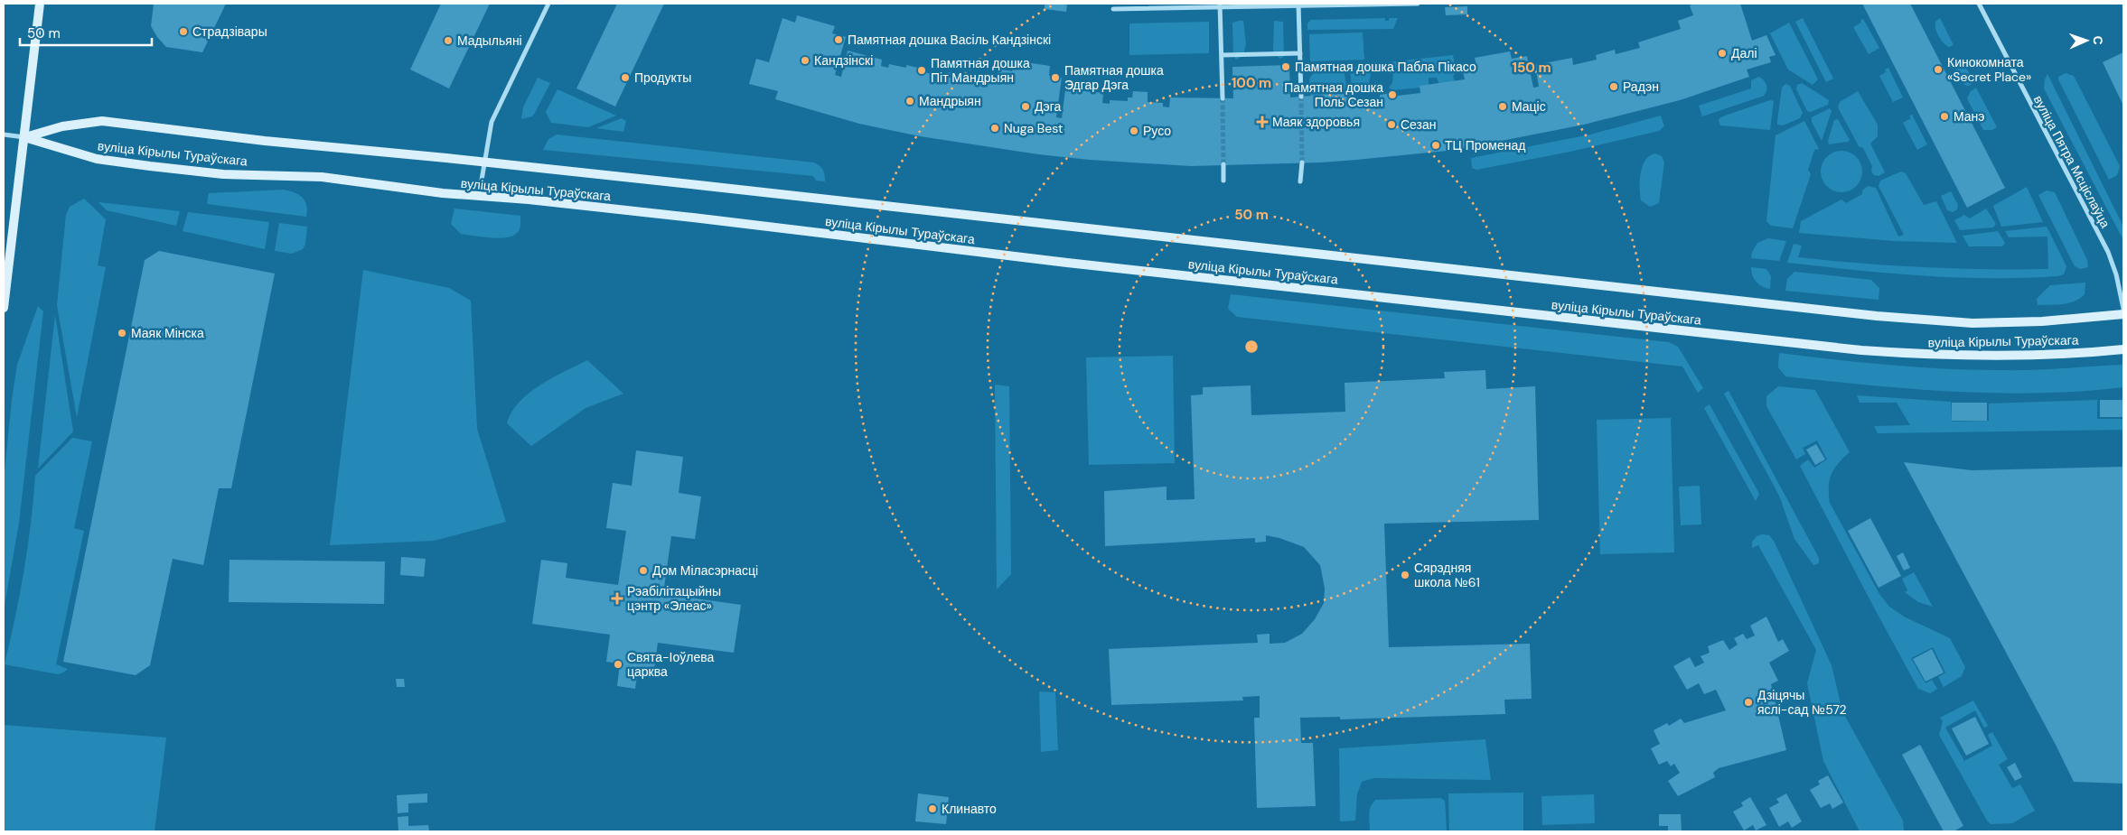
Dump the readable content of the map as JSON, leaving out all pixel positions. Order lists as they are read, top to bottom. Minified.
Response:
{"streets":{"main road":["вуліца Кірылы Тураўскага"],"street":["вуліца Пятра Мсціслаўца"]},"places":{"other":["Страдзівары","Памятная дошка Васіль Кандзінскі","Мадыльяні","Далі","Кандзінскі","Памятная дошка Пабла Пікасо","Кинокомната «Secret Place»","Памятная дошка Піт Мандрыян","Продукты","Памятная дошка Эдгар Дэга","Радэн","Памятная дошка Поль Сезан","Мандрыян","Дэга","Маціс","Манэ","Сезан","Nuga Best","Русо","ТЦ Променад","Маяк Мінска","Дом Міласэрнасці","Сярэдняя школа №61","Свята-Іоўлева царква","Дзіцячы яслі-сад №572","Клинавто"],"health":["Маяк здоровья","Рэабілітацыйны цэнтр «Элеас»"]},"scale_bar":"50 m","north":"right","rings":["150 m","100 m","50 m"]}
